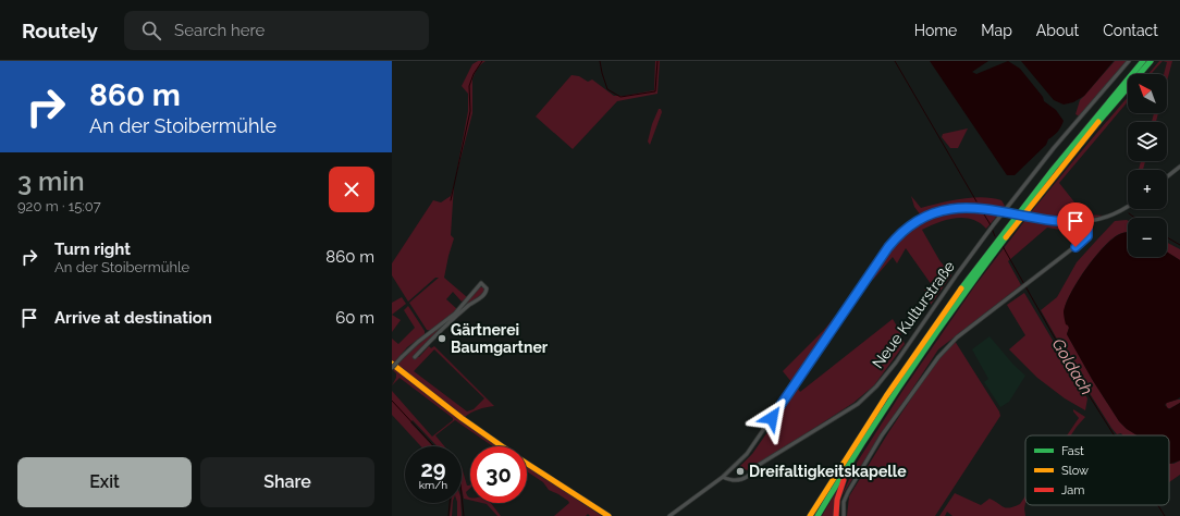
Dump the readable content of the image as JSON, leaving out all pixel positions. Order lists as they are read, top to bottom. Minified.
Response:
{"streets":{"street":["Neue Kulturstraße"]},"water":["Goldach"],"places":["Gärtnerei Baumgartner","Dreifaltigkeitskapelle"],"legend":["Fast","Slow","Jam"],"north":"top left","page":{"header":"Routely","search":"Search here","nav":["Home","Map","About","Contact"],"turn":["860 m","An der Stoibermühle"],"map_buttons":["+","−"],"heading":["3 min","920 m · 15:07"],"list":[{"name":"Turn right","note":"An der Stoibermühle","value":"860 m"},{"name":"Arrive at destination","value":"60 m"}],"speed":"29 km/h","limit":"30","buttons":["Exit","Share"]}}
